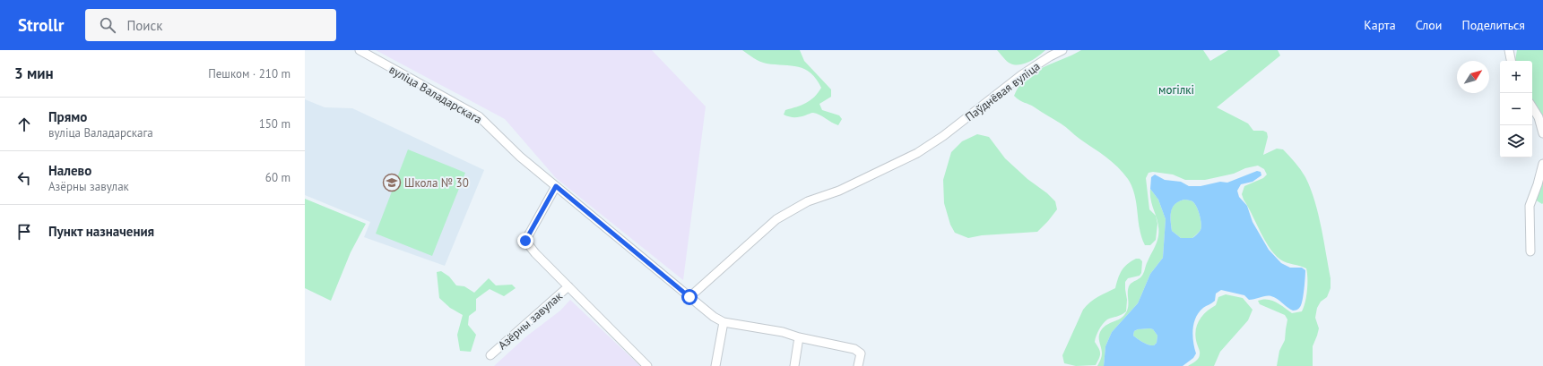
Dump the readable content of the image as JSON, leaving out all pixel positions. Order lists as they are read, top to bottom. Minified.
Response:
{"streets":{"street":["Паўднёвая вуліца","вуліца Валадарскага","Азёрны завулак"]},"crossings":[["Паўднёвая вуліца","вуліца Валадарскага"],["вуліца Валадарскага","Азёрны завулак"]],"parks":["могілкі"],"places":{"school or university":["Школа № 30"]},"north":"top right","page":{"header":"Strollr","search":"Поиск","nav":["Карта","Слои","Поделиться"],"heading":["3 мин","Пешком · 210 m"],"map_buttons":["+","−"],"list":[["Прямо","вуліца Валадарскага","150 m"],["Налево","Азёрны завулак","60 m"],"Пункт назначения"]}}
